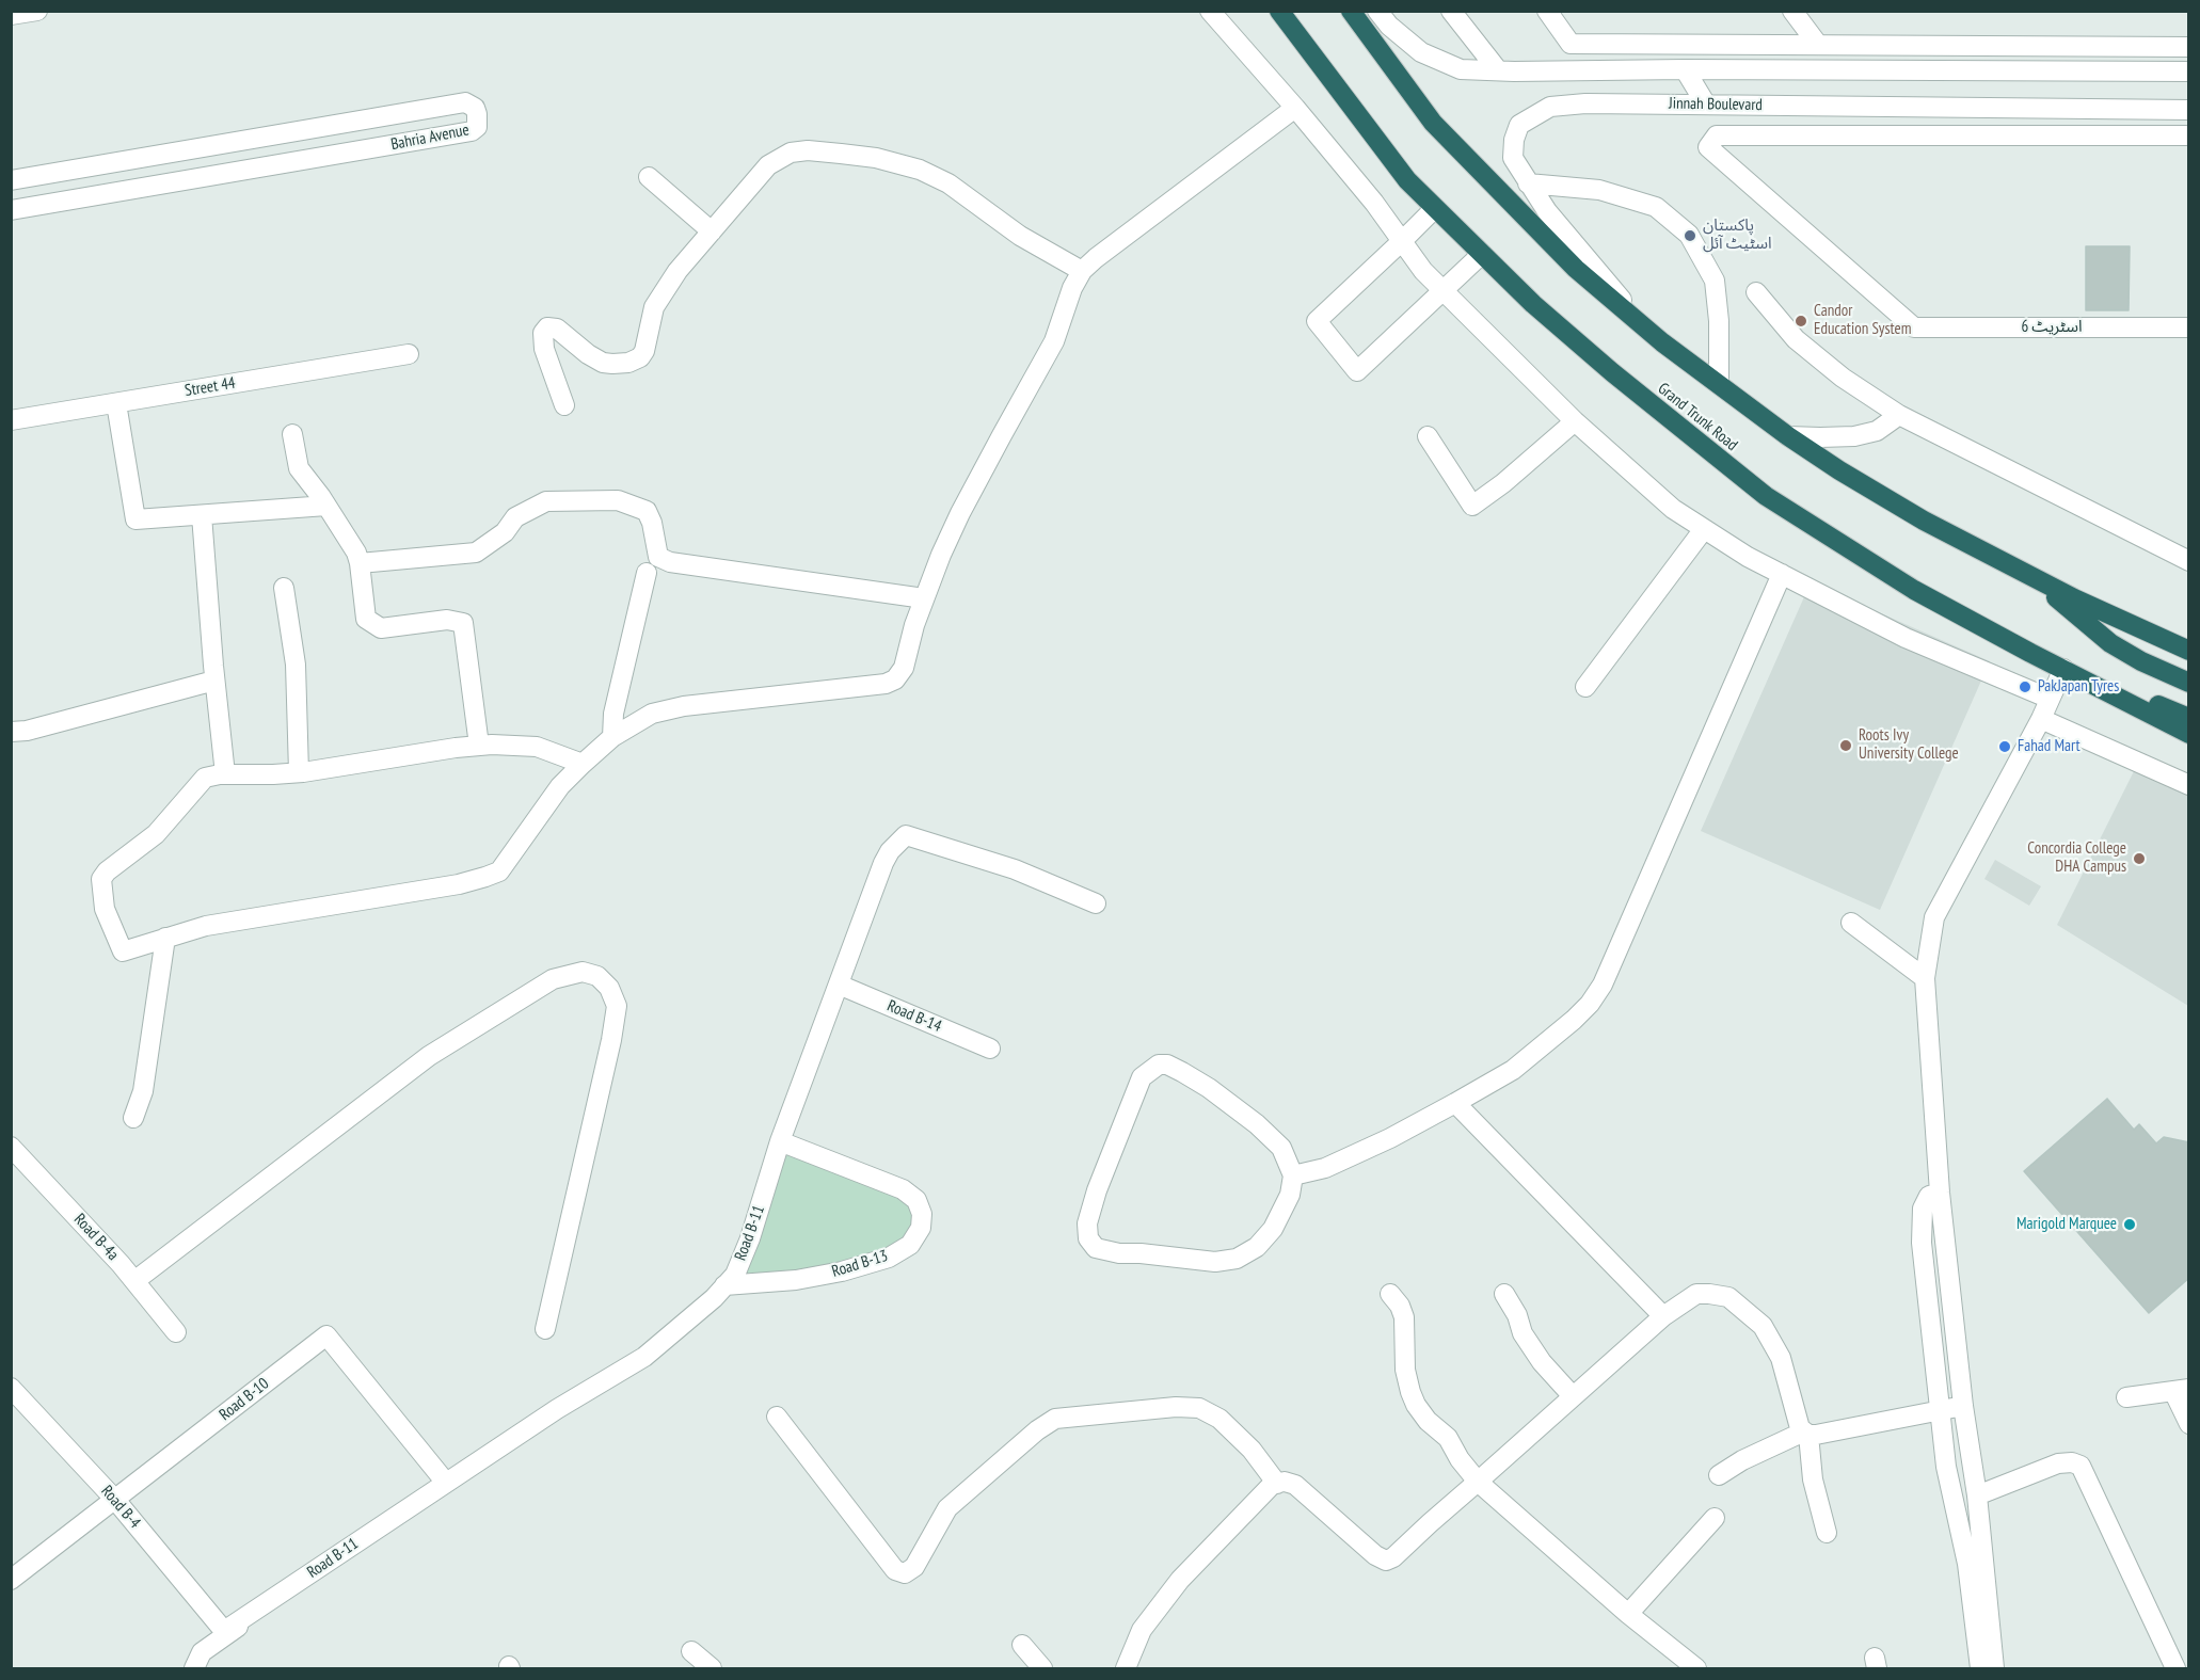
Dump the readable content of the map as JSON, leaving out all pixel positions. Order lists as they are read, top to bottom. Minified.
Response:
{"streets":{"highway":["Grand Trunk Road"],"street":["Jinnah Boulevard","Bahria Avenue","اسٹریٹ 6","Street 44","Road B-14","Road B-11","Road B-4a","Road B-13","Road B-10","Road B-4"]},"crossings":[["Road B-14","Road B-11"],["Road B-11","Road B-13"],["Road B-11","Road B-10"],["Road B-11","Road B-4"],["Road B-10","Road B-4"]],"places":["پاکستان اسٹیٹ آئل","Candor Education System","PakJapan Tyres","Roots Ivy University College","Fahad Mart","Concordia College DHA Campus","Marigold Marquee"]}
